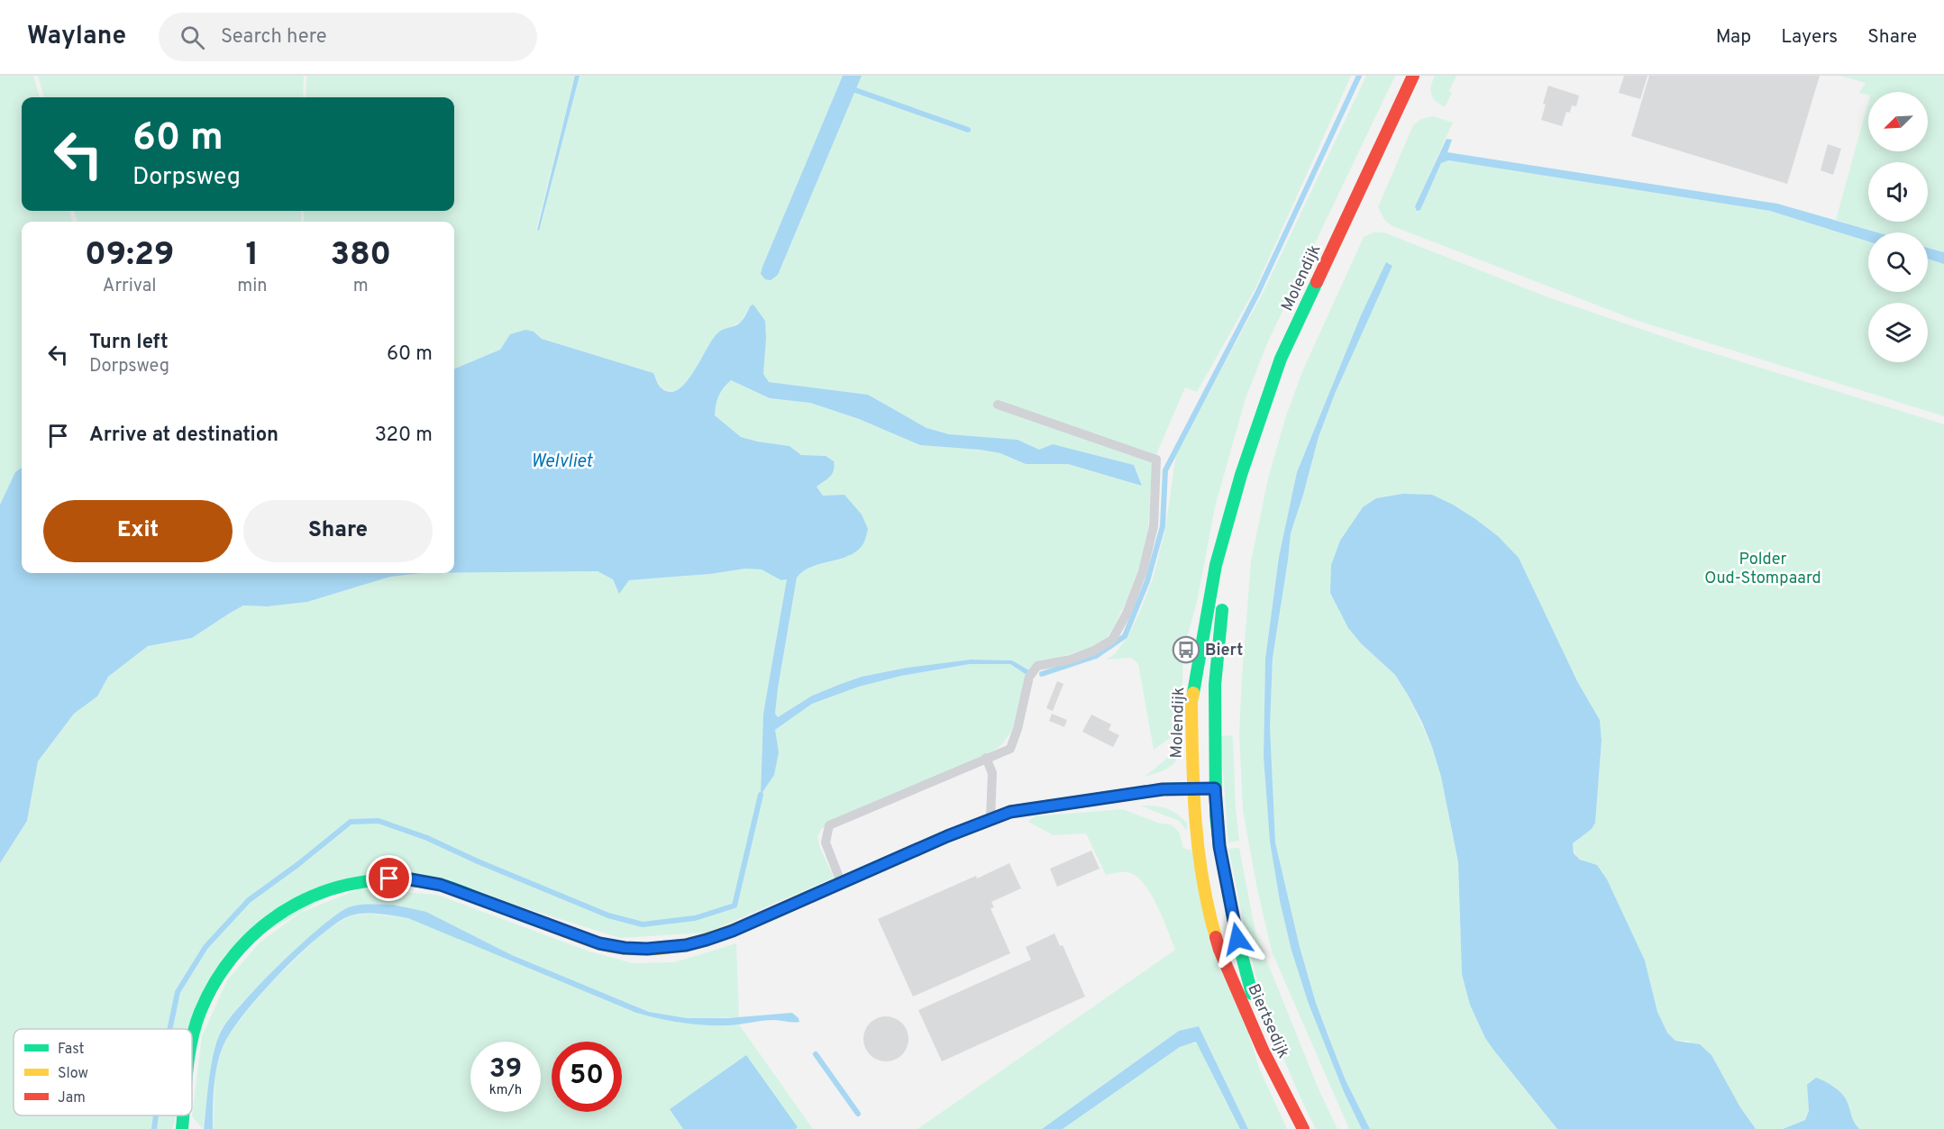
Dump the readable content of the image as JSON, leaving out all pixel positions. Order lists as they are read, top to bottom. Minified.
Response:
{"streets":{"main road":["Molendijk","Biertsedijk"]},"crossings":[["Molendijk","Biertsedijk"]],"water":["Welvliet"],"parks":["Polder Oud-Stompaard"],"places":{"bus stop":["Biert"]},"legend":["Fast","Slow","Jam"],"north":"bottom left","page":{"header":"Waylane","search":"Search here","nav":["Map","Layers","Share"],"turn":["60 m","Dorpsweg"],"eta":["09:29","Arrival","1","min","380","m"],"list":[{"name":"Turn left","note":"Dorpsweg","value":"60 m"},{"name":"Arrive at destination","value":"320 m"}],"buttons":["Exit","Share"],"speed":"39 km/h","limit":"50"}}
